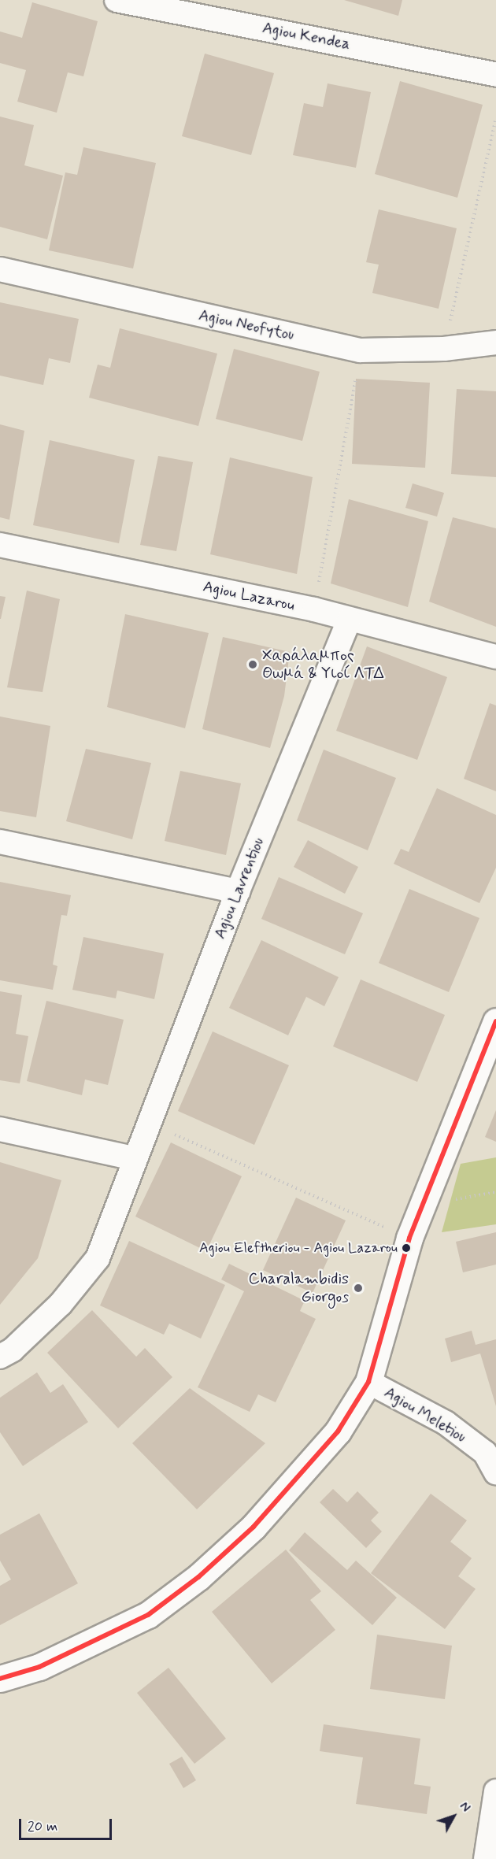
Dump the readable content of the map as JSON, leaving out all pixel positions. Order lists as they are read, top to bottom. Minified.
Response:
{"streets":{"street":["Agiou Kendea","Agiou Neofytou","Agiou Lazarou","Agiou Lavrentiou","Agiou Meletiou"]},"crossings":[["Agiou Lazarou","Agiou Lavrentiou"]],"places":["Χαράλαμπος Θωμά & Υιοί ΛΤΔ","Agiou Eleftheriou - Agiou Lazarou","Charalambidis Giorgos"],"scale_bar":"20 m","north":"top right"}
